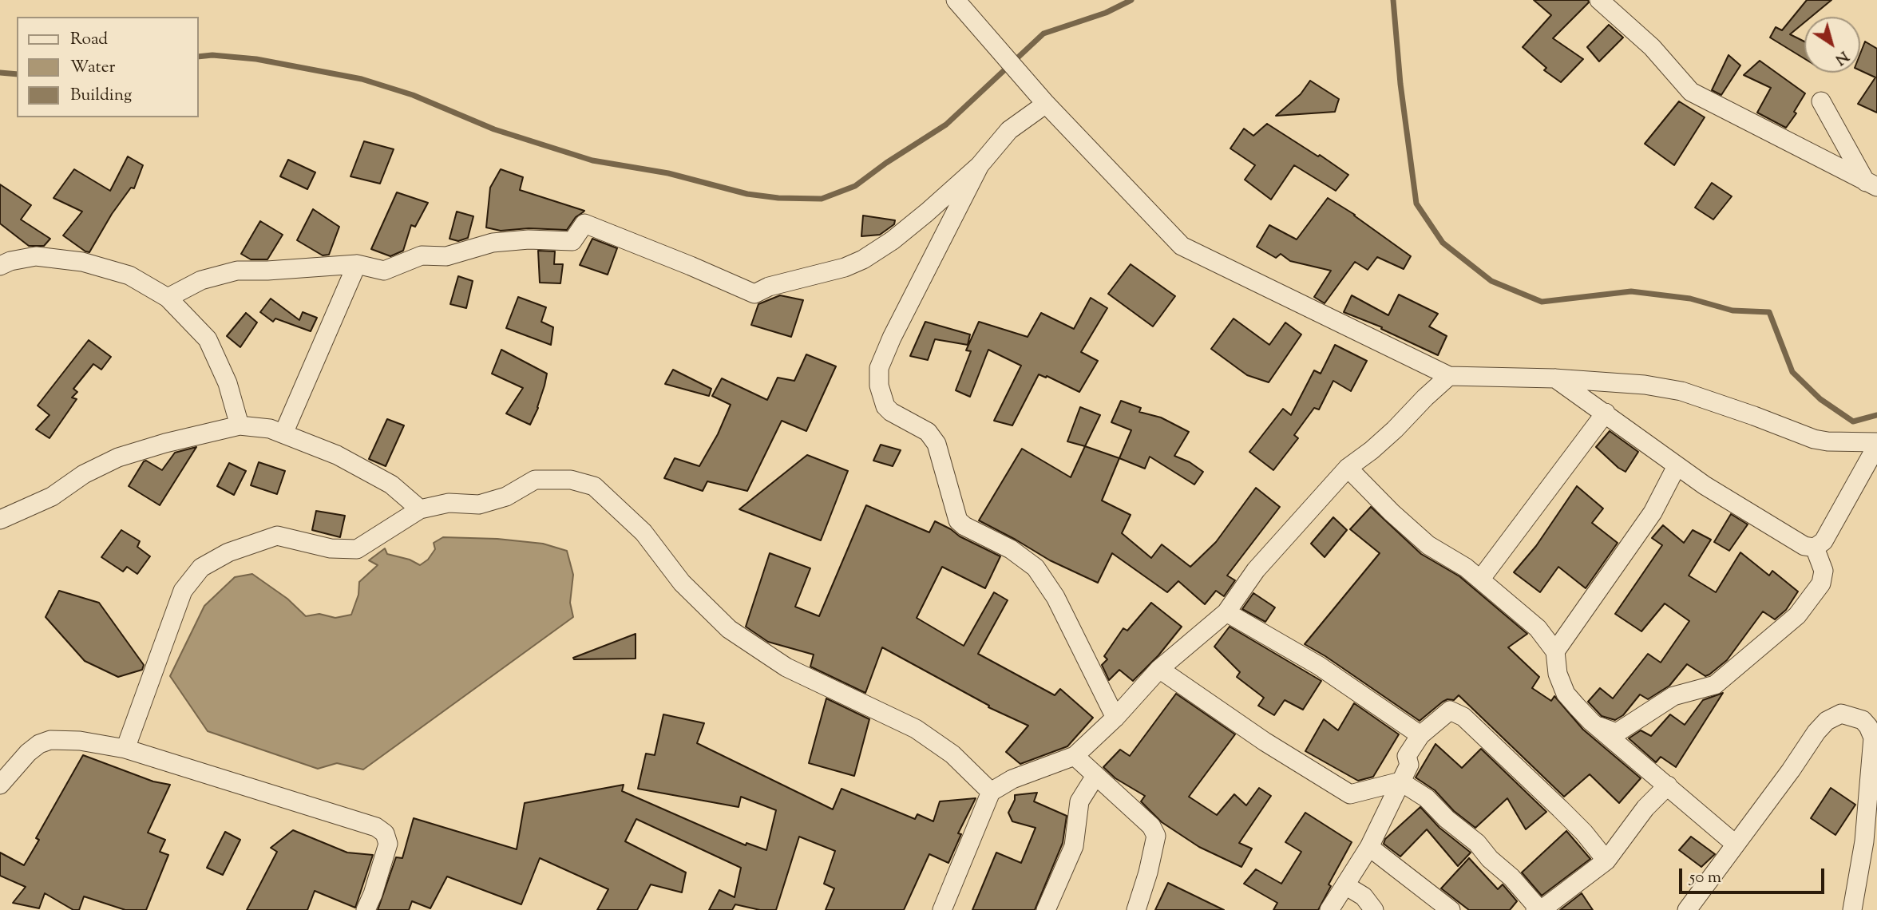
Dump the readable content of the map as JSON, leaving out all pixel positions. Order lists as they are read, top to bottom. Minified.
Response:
{"legend":["Road","Water","Building"],"scale_bar":"50 m","north":"bottom right"}
